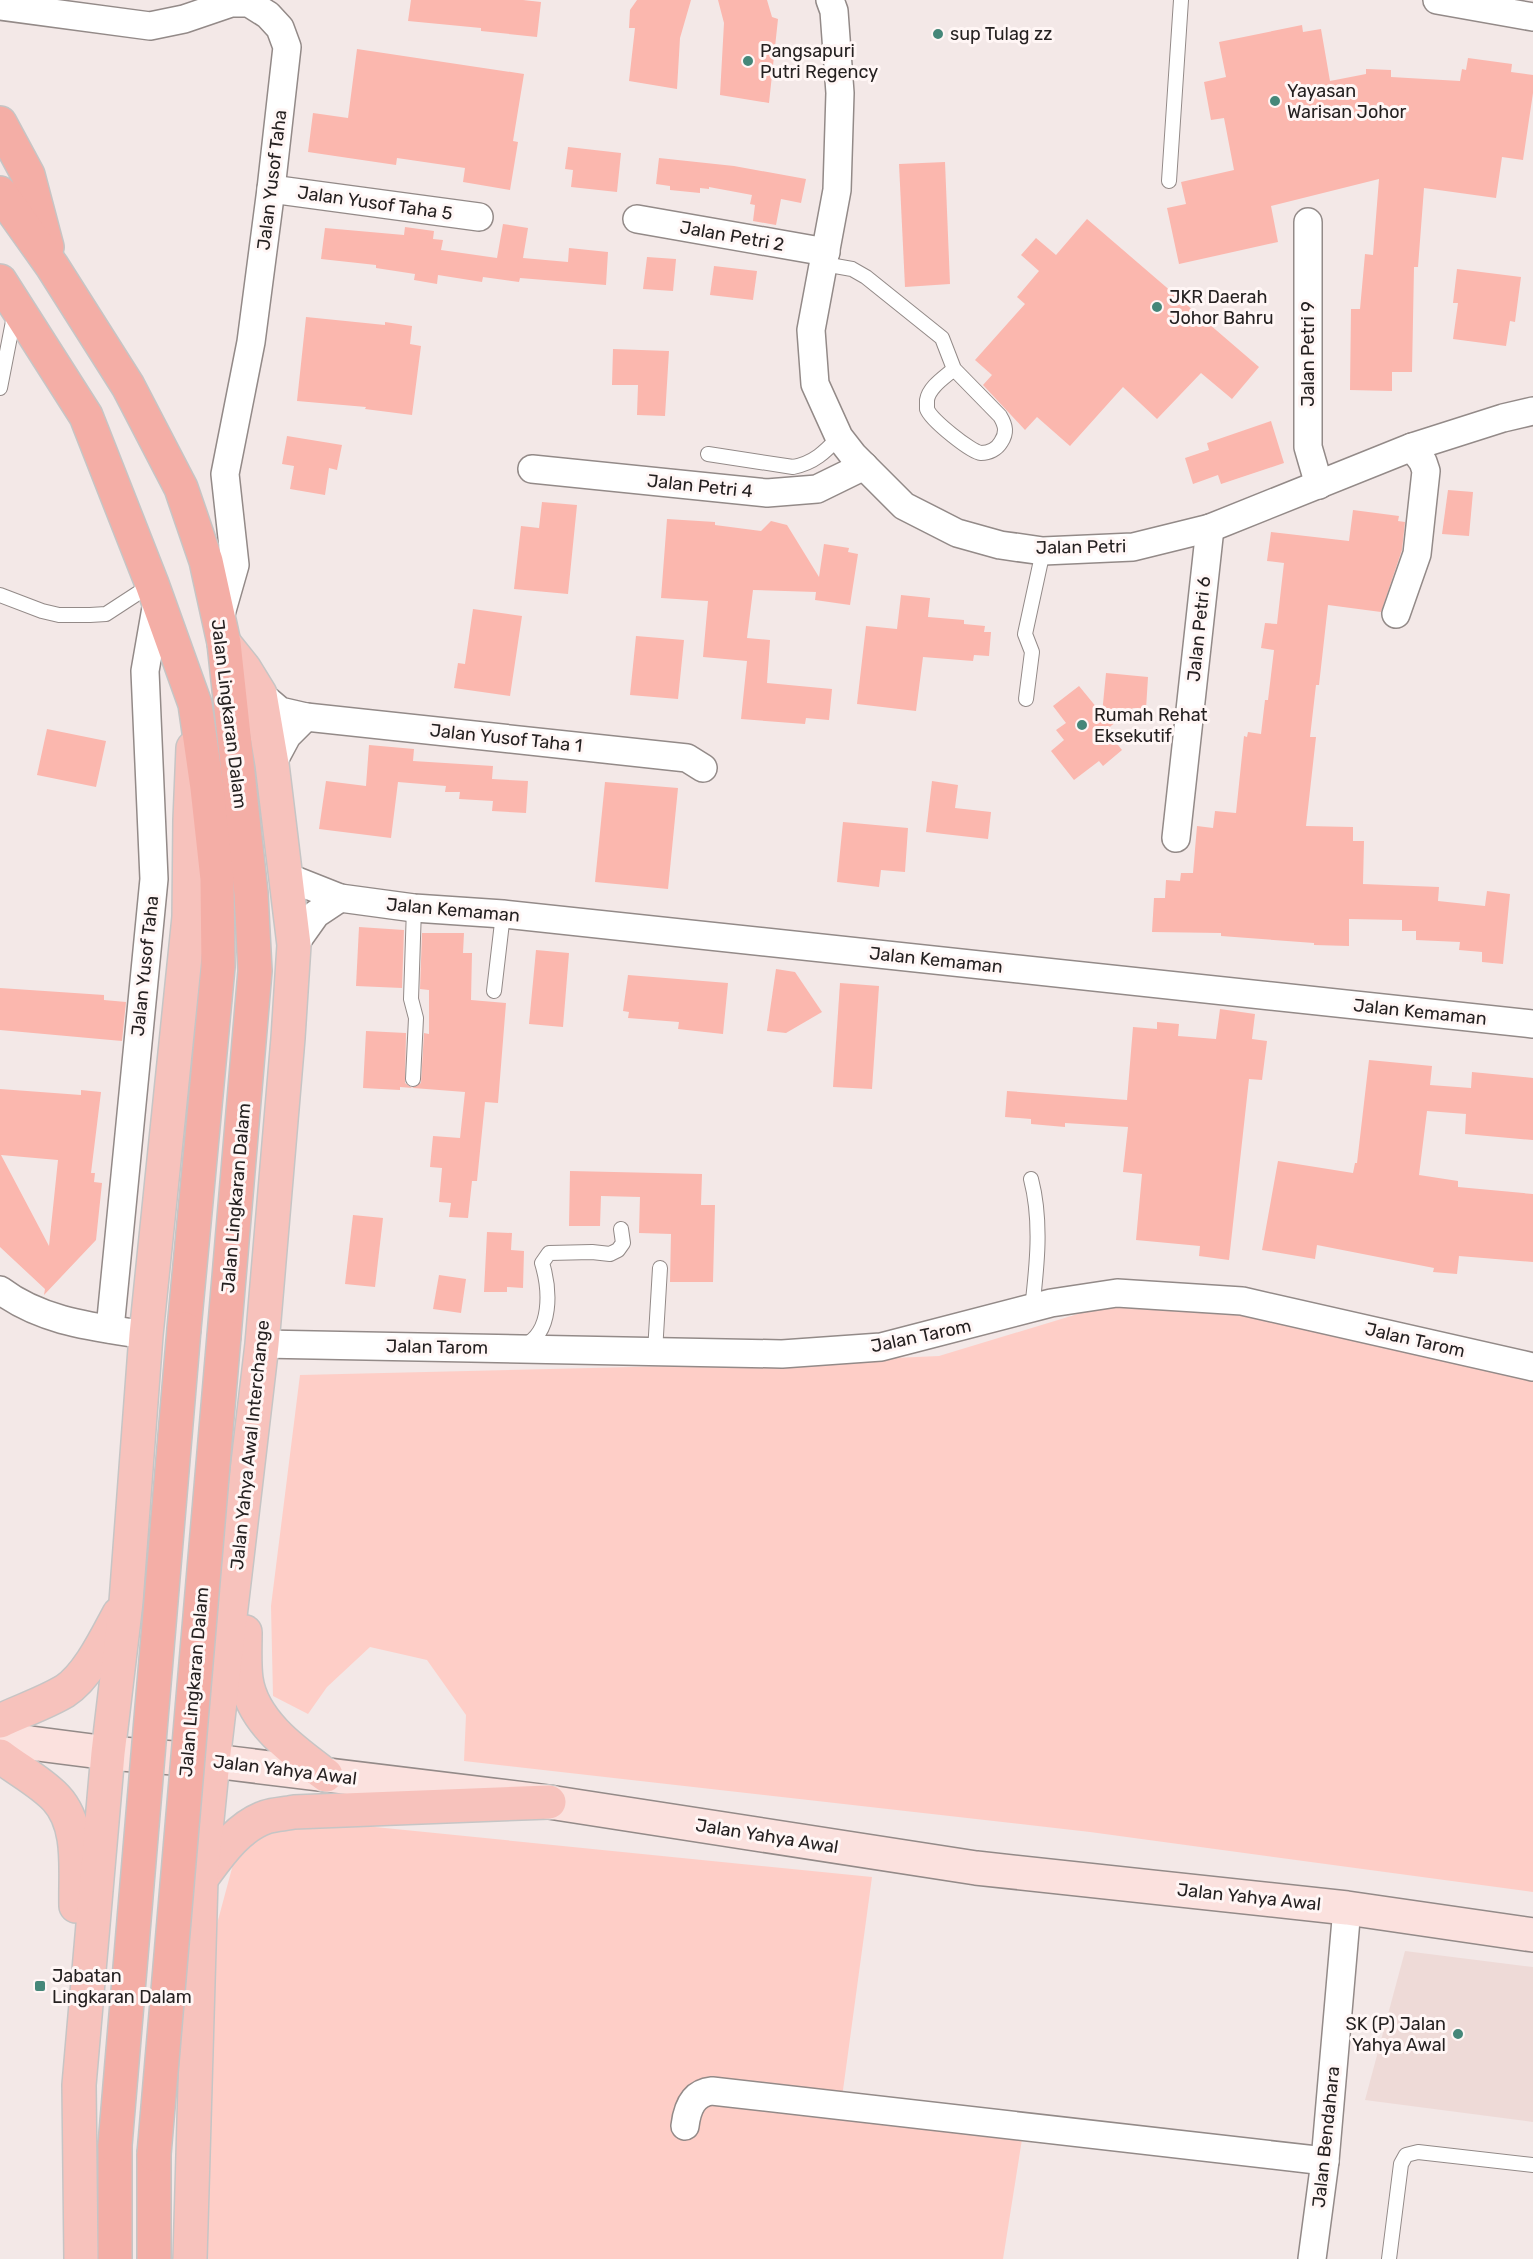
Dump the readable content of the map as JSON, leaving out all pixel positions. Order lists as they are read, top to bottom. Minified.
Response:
{"streets":{"highway":["Jalan Lingkaran Dalam"],"main road":["Jalan Yahya Awal Interchange","Jalan Yahya Awal"],"street":["Jalan Yusof Taha","Jalan Yusof Taha 5","Jalan Petri 2","Jalan Petri 9","Jalan Petri 4","Jalan Petri","Jalan Petri 6","Jalan Yusof Taha 1","Jalan Kemaman","Jalan Tarom","Jalan Bendahara"]},"crossings":[["Jalan Yusof Taha","Jalan Yusof Taha 5"],["Jalan Yusof Taha","Jalan Lingkaran Dalam"],["Jalan Yusof Taha","Jalan Yahya Awal Interchange"],["Jalan Petri 2","Jalan Petri"],["Jalan Petri 9","Jalan Petri"],["Jalan Petri 4","Jalan Petri"],["Jalan Petri","Jalan Petri 6"],["Jalan Lingkaran Dalam","Jalan Yahya Awal Interchange"],["Jalan Yusof Taha 1","Jalan Yahya Awal Interchange"],["Jalan Kemaman","Jalan Yahya Awal Interchange"],["Jalan Tarom","Jalan Yahya Awal Interchange"],["Jalan Yahya Awal Interchange","Jalan Yahya Awal"],["Jalan Yahya Awal","Jalan Bendahara"]],"places":{"other":["sup Tulag zz","Pangsapuri Putri Regency","Yayasan Warisan Johor","JKR Daerah Johor Bahru","Rumah Rehat Eksekutif","SK (P) Jalan Yahya Awal"],"transit":["Jabatan Lingkaran Dalam"]}}
